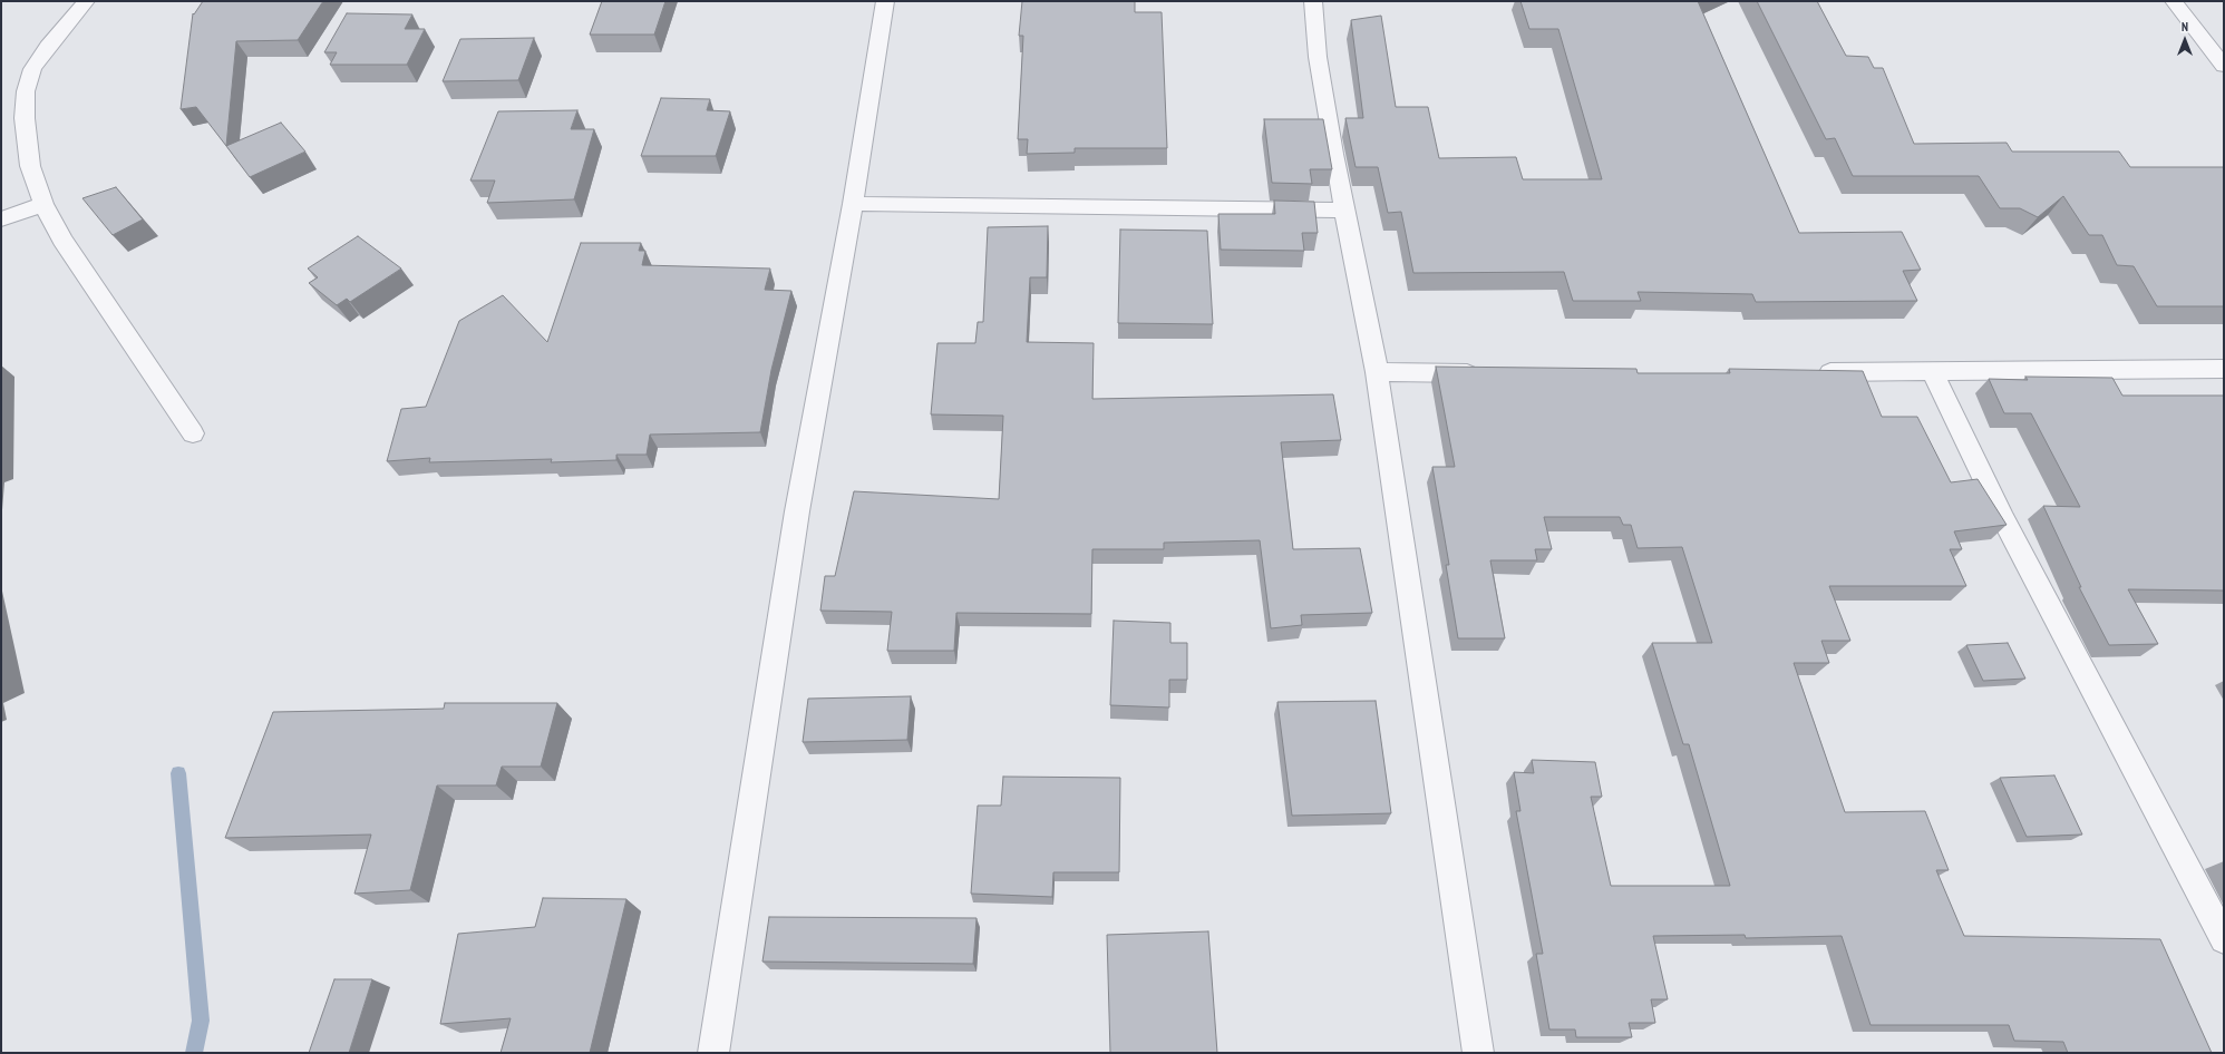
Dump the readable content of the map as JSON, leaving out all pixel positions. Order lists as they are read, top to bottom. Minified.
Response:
{"north":"top"}
